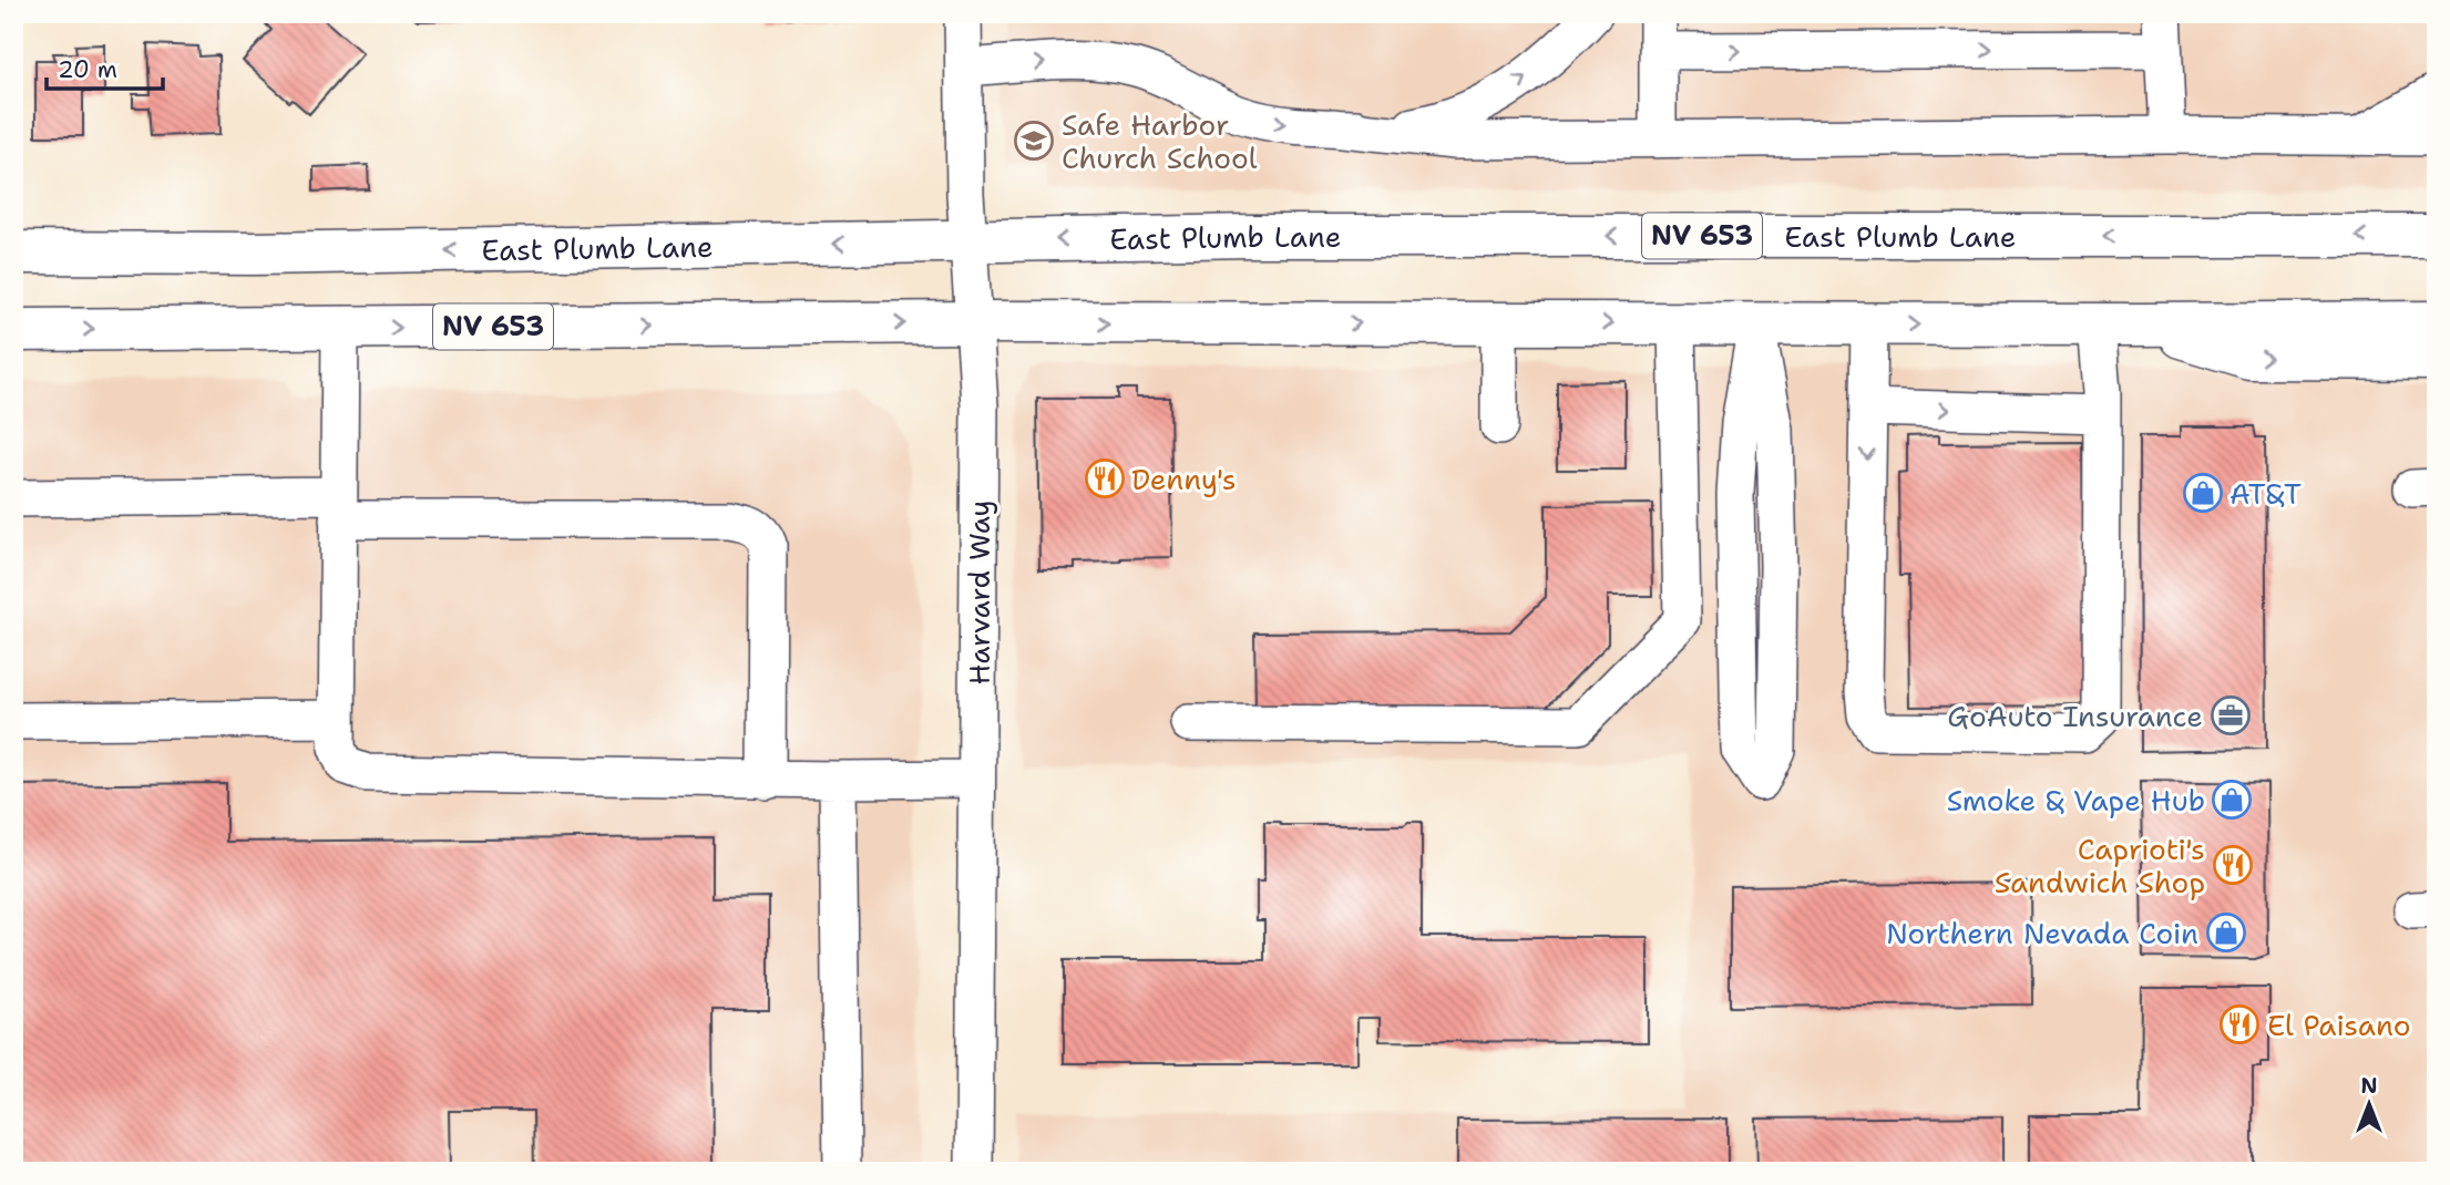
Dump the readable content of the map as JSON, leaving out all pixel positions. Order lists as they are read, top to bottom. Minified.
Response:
{"streets":{"main road":["NV 653","East Plumb Lane"],"street":["Harvard Way"]},"crossings":[["NV 653","Harvard Way"],["East Plumb Lane","Harvard Way"]],"places":{"school or university":["Safe Harbor Church School"],"restaurant":["Denny's","Caprioti's Sandwich Shop","El Paisano"],"shop":["AT&T","Smoke & Vape Hub","Northern Nevada Coin"],"office":["GoAuto Insurance"]},"scale_bar":"20 m","north":"top"}
